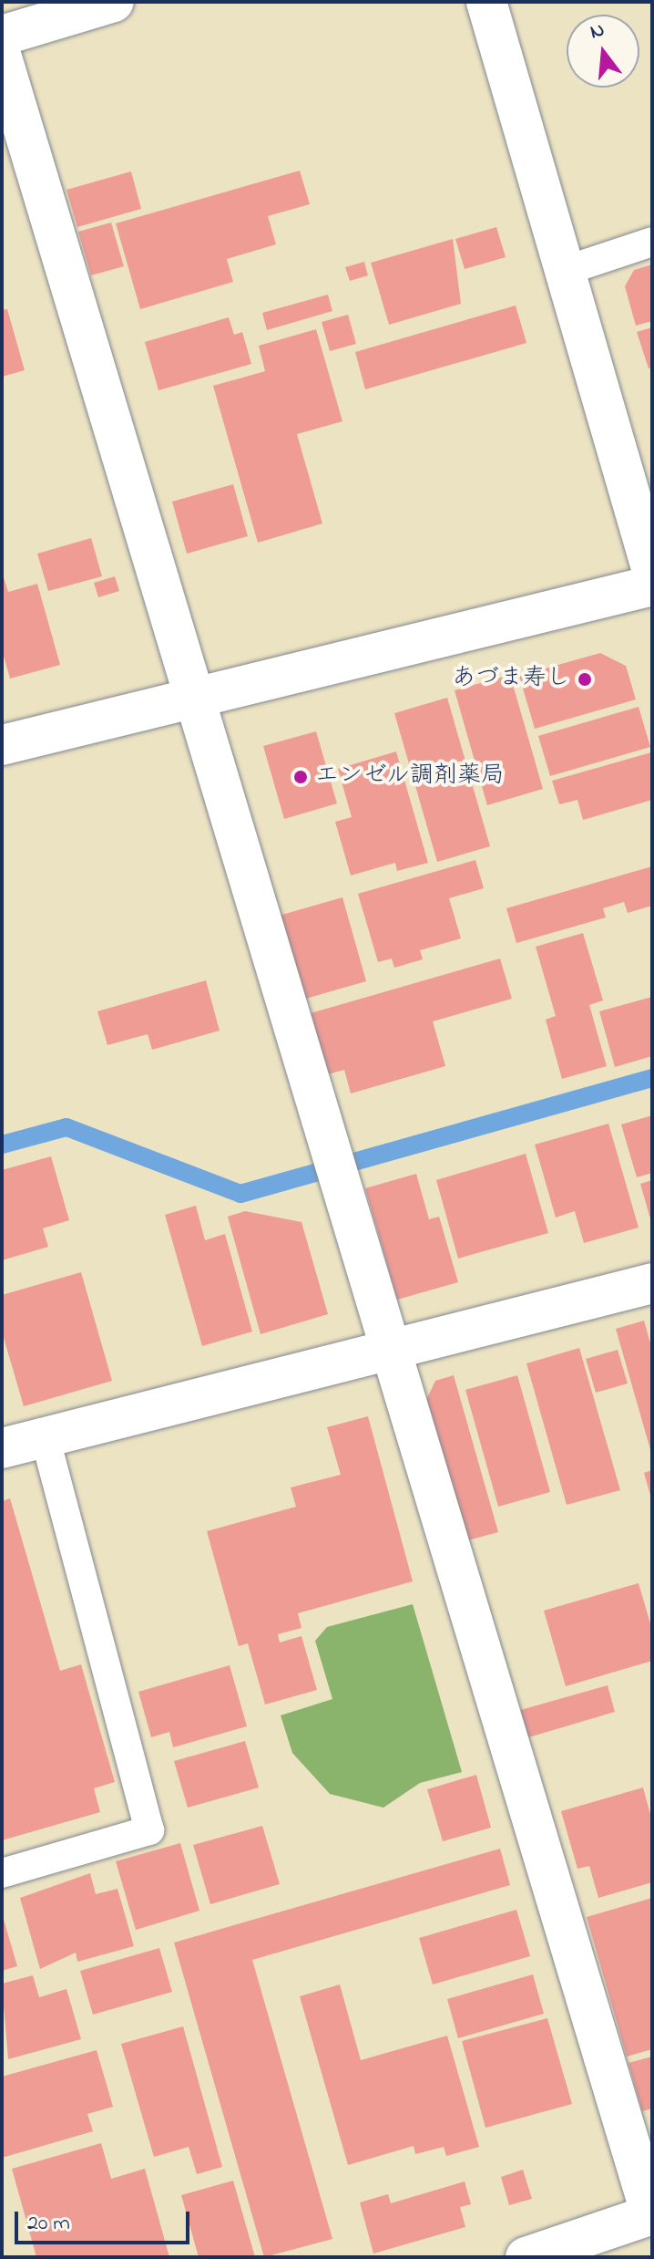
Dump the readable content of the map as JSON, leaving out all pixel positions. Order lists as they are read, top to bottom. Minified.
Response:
{"places":["あづま寿し","エンゼル調剤薬局"],"scale_bar":"20 m","north":"top"}
